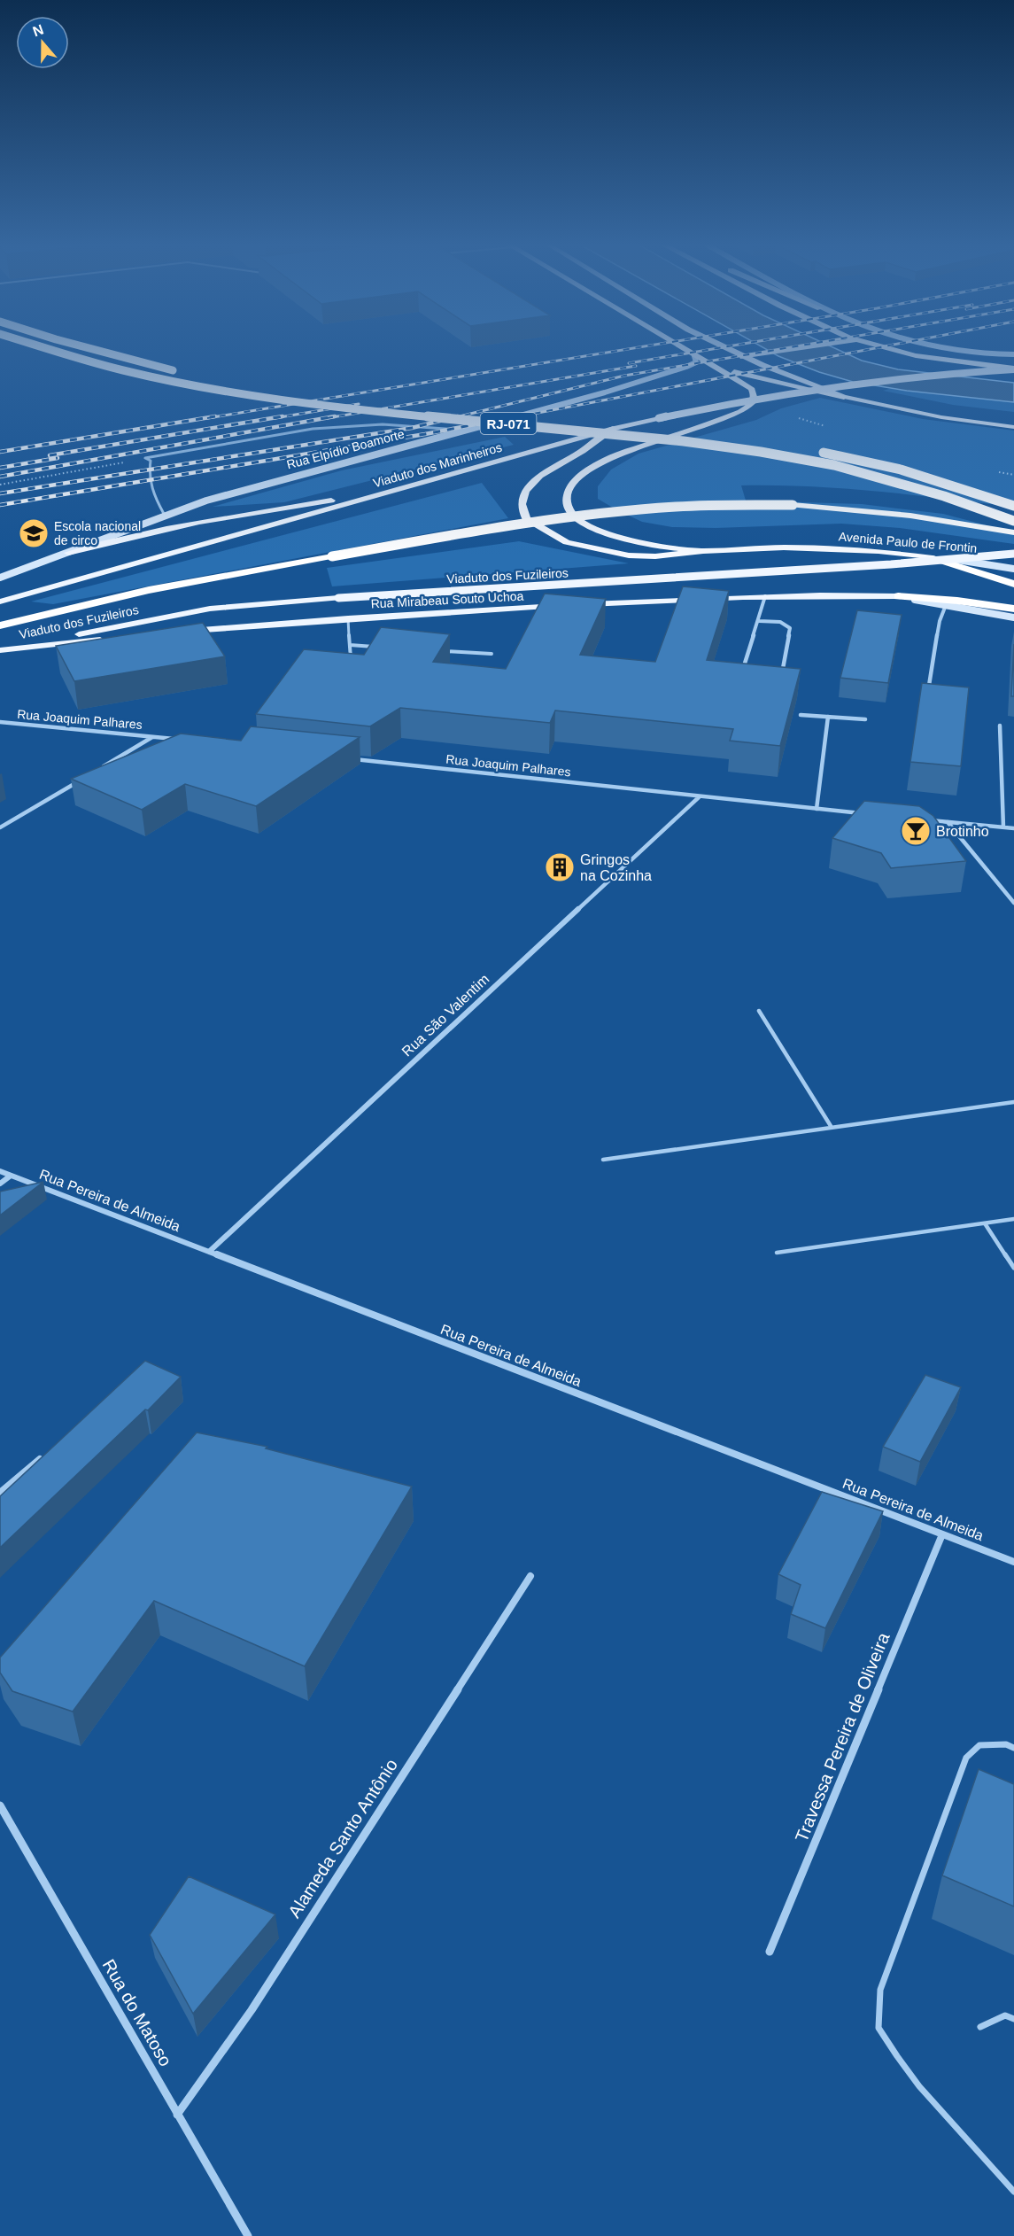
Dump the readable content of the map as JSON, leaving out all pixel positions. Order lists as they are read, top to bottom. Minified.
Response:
{"streets":{"highway":["RJ-071","Avenida Paulo de Frontin"],"main road":["Rua Elpídio Boamorte","Viaduto dos Marinheiros","Viaduto dos Fuzileiros","Rua Mirabeau Souto Uchoa"],"street":["Rua Joaquim Palhares","Rua São Valentim","Rua Pereira de Almeida","Travessa Pereira de Oliveira","Alameda Santo Antônio","Rua do Matoso"]},"crossings":[["Rua Joaquim Palhares","Rua São Valentim"],["Rua São Valentim","Rua Pereira de Almeida"],["Rua Pereira de Almeida","Travessa Pereira de Oliveira"],["Alameda Santo Antônio","Rua do Matoso"]],"places":{"school or university":["Escola nacional de circo"],"bar":["Brotinho"],"building":["Gringos na Cozinha"]},"north":"top"}
